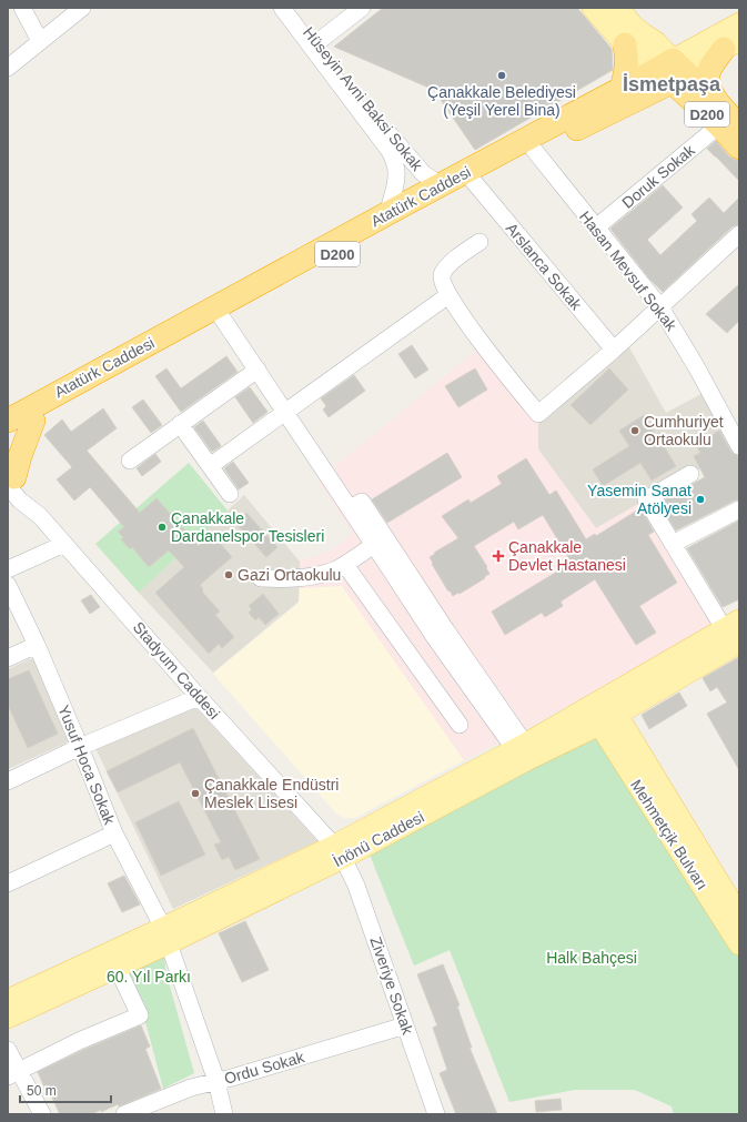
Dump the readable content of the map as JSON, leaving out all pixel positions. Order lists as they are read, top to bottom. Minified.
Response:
{"streets":{"highway":["D200","Atatürk Caddesi"],"main road":["Mehmetçik Bulvarı","İnönü Caddesi"],"street":["Hüseyin Avni Baksi Sokak","Doruk Sokak","Arslanca Sokak","Hasan Mevsuf Sokak","Stadyum Caddesi","Yusuf Hoca Sokak","Ziveriye Sokak","Ordu Sokak"]},"crossings":[["Hüseyin Avni Baksi Sokak","Atatürk Caddesi"],["D200","Doruk Sokak"],["D200","Atatürk Caddesi"],["Doruk Sokak","Hasan Mevsuf Sokak"],["Atatürk Caddesi","Arslanca Sokak"],["Atatürk Caddesi","Hasan Mevsuf Sokak"],["Stadyum Caddesi","İnönü Caddesi"],["Stadyum Caddesi","Ziveriye Sokak"],["Yusuf Hoca Sokak","İnönü Caddesi"],["Yusuf Hoca Sokak","Ordu Sokak"],["Mehmetçik Bulvarı","İnönü Caddesi"],["İnönü Caddesi","Ziveriye Sokak"],["Ziveriye Sokak","Ordu Sokak"]],"districts":["İsmetpaşa"],"parks":["Halk Bahçesi","60. Yıl Parkı"],"places":{"other":["Çanakkale Belediyesi (Yeşil Yerel Bina)","Cumhuriyet Ortaokulu","Yasemin Sanat Atölyesi","Çanakkale Dardanelspor Tesisleri","Gazi Ortaokulu","Çanakkale Endüstri Meslek Lisesi"],"health":["Çanakkale Devlet Hastanesi"]},"scale_bar":"50 m"}
